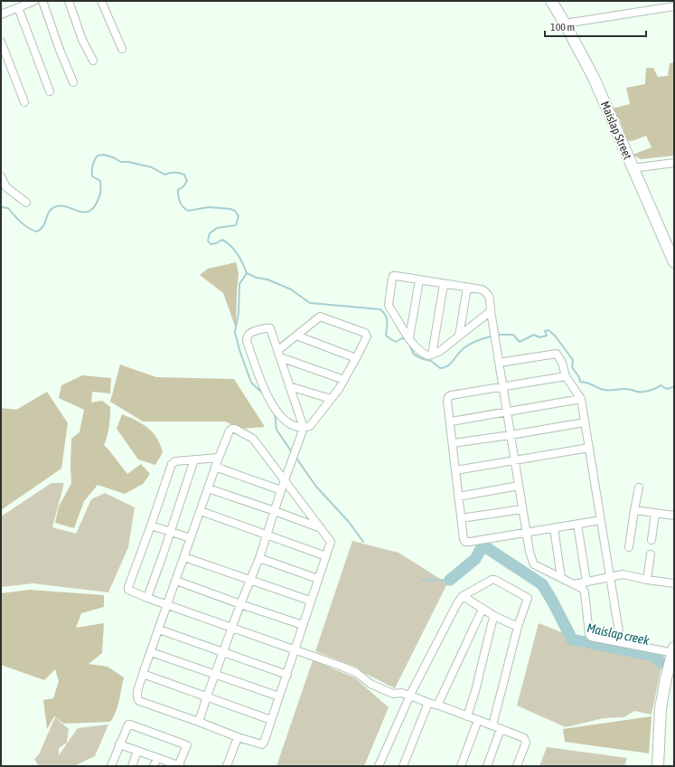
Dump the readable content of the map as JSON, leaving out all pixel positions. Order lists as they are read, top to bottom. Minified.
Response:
{"streets":{"main road":["Maislap Street"]},"water":["Maislap creek"],"scale_bar":"100 m"}
